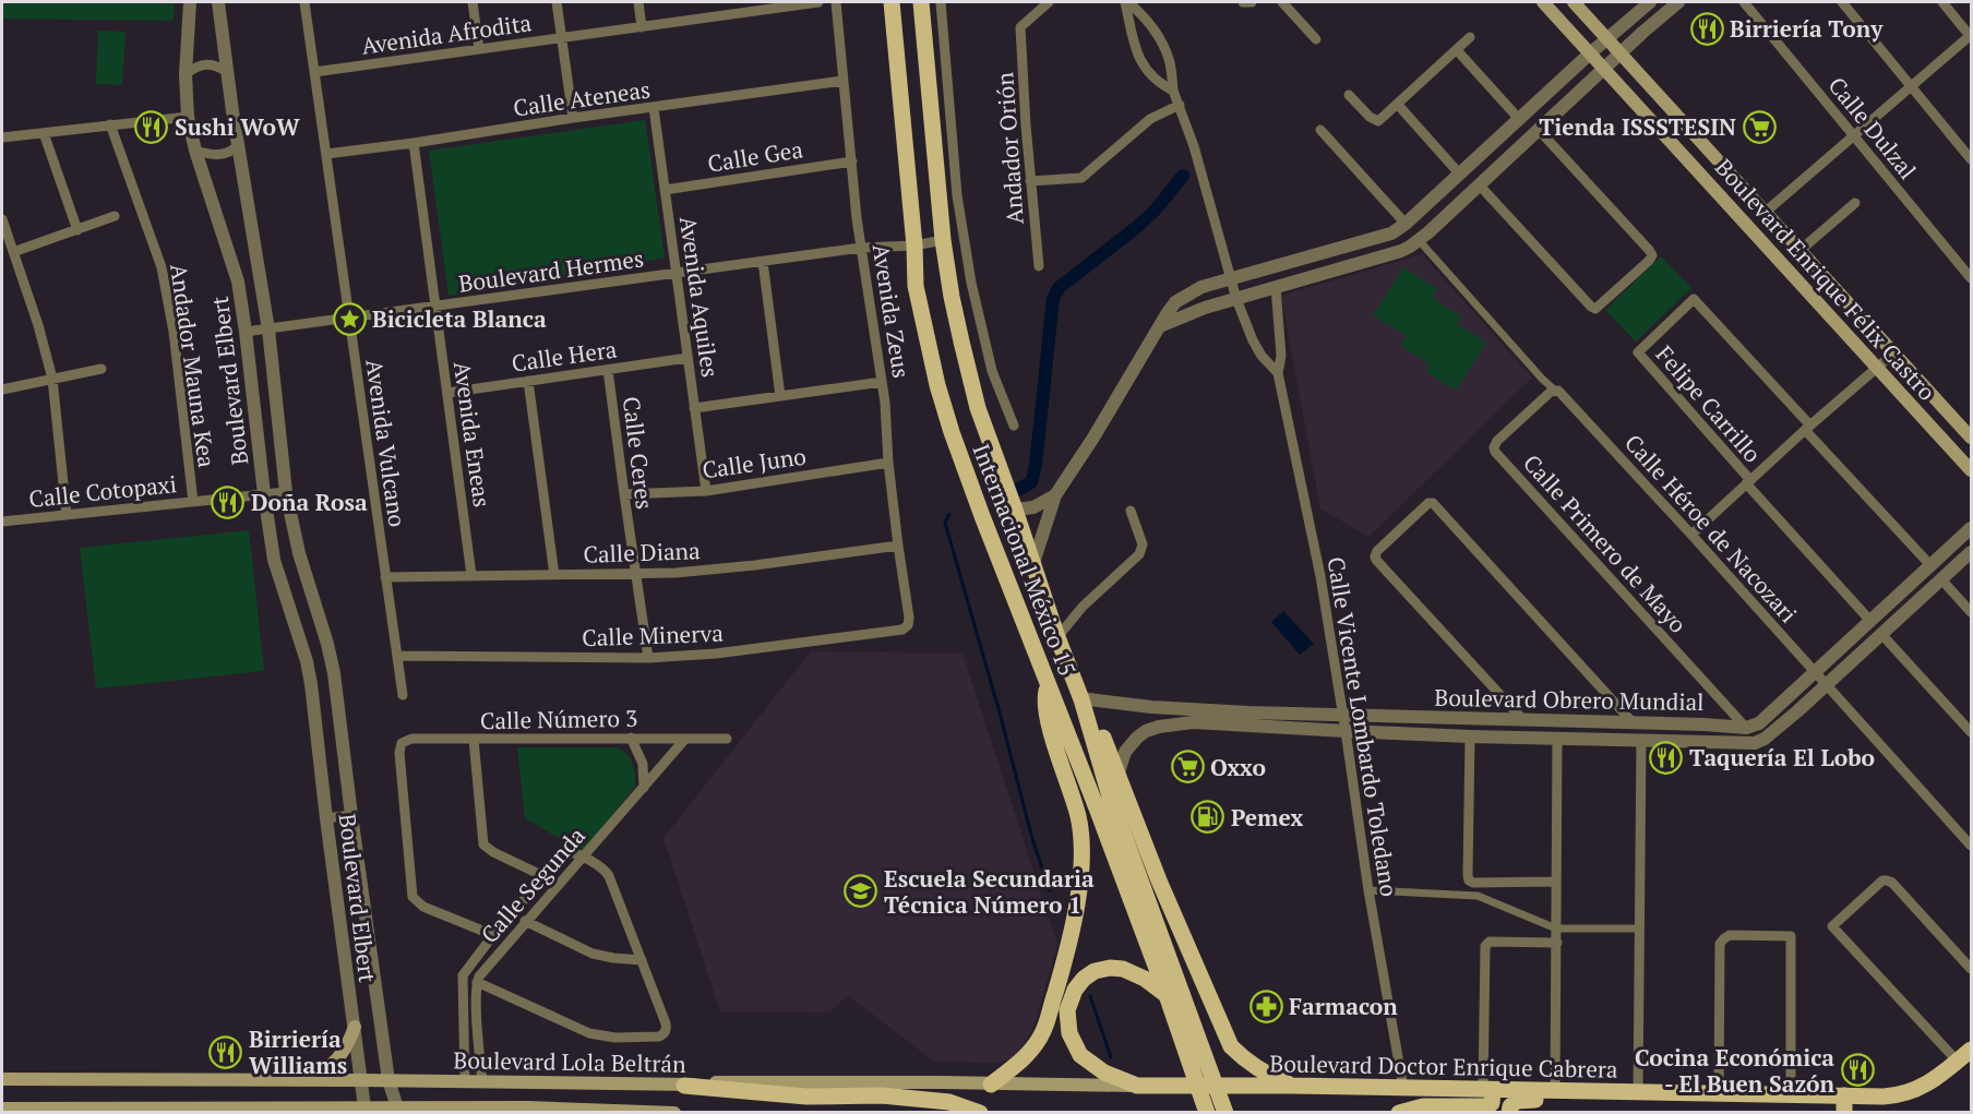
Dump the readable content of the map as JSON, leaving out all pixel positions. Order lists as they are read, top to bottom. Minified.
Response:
{"streets":{"main road":["Boulevard Enrique Félix Castro","Internacional México 15","Boulevard Lola Beltrán","Boulevard Doctor Enrique Cabrera"],"street":["Avenida Afrodita","Calle Ateneas","Calle Dulzal","Andador Orión","Calle Gea","Boulevard Hermes","Avenida Aquiles","Avenida Zeus","Calle Hera","Andador Mauna Kea","Boulevard Elbert","Felipe Carrillo","Avenida Eneas","Avenida Vulcano","Calle Ceres","Calle Juno","Calle Cotopaxi","Calle Héroe de Nacozari","Calle Primero de Mayo","Calle Diana","Calle Minerva","Boulevard Obrero Mundial","Calle Número 3","Calle Vicente Lombardo Toledano","Calle Segunda"]},"crossings":[["Avenida Afrodita","Avenida Vulcano"],["Calle Ateneas","Avenida Aquiles"],["Calle Ateneas","Avenida Zeus"],["Calle Ateneas","Avenida Eneas"],["Calle Ateneas","Avenida Vulcano"],["Calle Gea","Avenida Aquiles"],["Calle Gea","Avenida Zeus"],["Boulevard Hermes","Avenida Aquiles"],["Boulevard Hermes","Avenida Zeus"],["Boulevard Hermes","Boulevard Elbert"],["Boulevard Hermes","Avenida Eneas"],["Boulevard Hermes","Avenida Vulcano"],["Boulevard Hermes","Internacional México 15"],["Avenida Aquiles","Calle Hera"],["Avenida Aquiles","Calle Juno"],["Avenida Zeus","Calle Juno"],["Avenida Zeus","Calle Diana"],["Avenida Zeus","Calle Minerva"],["Calle Hera","Avenida Eneas"],["Calle Hera","Calle Ceres"],["Andador Mauna Kea","Calle Cotopaxi"],["Boulevard Elbert","Calle Cotopaxi"],["Boulevard Elbert","Boulevard Lola Beltrán"],["Avenida Eneas","Calle Diana"],["Avenida Vulcano","Calle Diana"],["Avenida Vulcano","Calle Minerva"],["Calle Ceres","Calle Juno"],["Calle Ceres","Calle Diana"],["Calle Ceres","Calle Minerva"],["Calle Héroe de Nacozari","Calle Primero de Mayo"],["Calle Héroe de Nacozari","Boulevard Obrero Mundial"],["Calle Primero de Mayo","Boulevard Obrero Mundial"],["Boulevard Obrero Mundial","Calle Vicente Lombardo Toledano"],["Calle Número 3","Calle Segunda"],["Calle Vicente Lombardo Toledano","Boulevard Doctor Enrique Cabrera"],["Calle Segunda","Boulevard Lola Beltrán"],["Boulevard Lola Beltrán","Boulevard Doctor Enrique Cabrera"]],"places":{"restaurant":["Birriería Tony","Sushi WoW","Doña Rosa","Taquería El Lobo","Birriería Williams","Cocina Económica - El Buen Sazón"],"supermarket":["Tienda ISSSTESIN","Oxxo"],"place":["Bicicleta Blanca"],"fuel station":["Pemex"],"school or university":["Escuela Secundaria Técnica Número 1"],"pharmacy":["Farmacon"]}}
